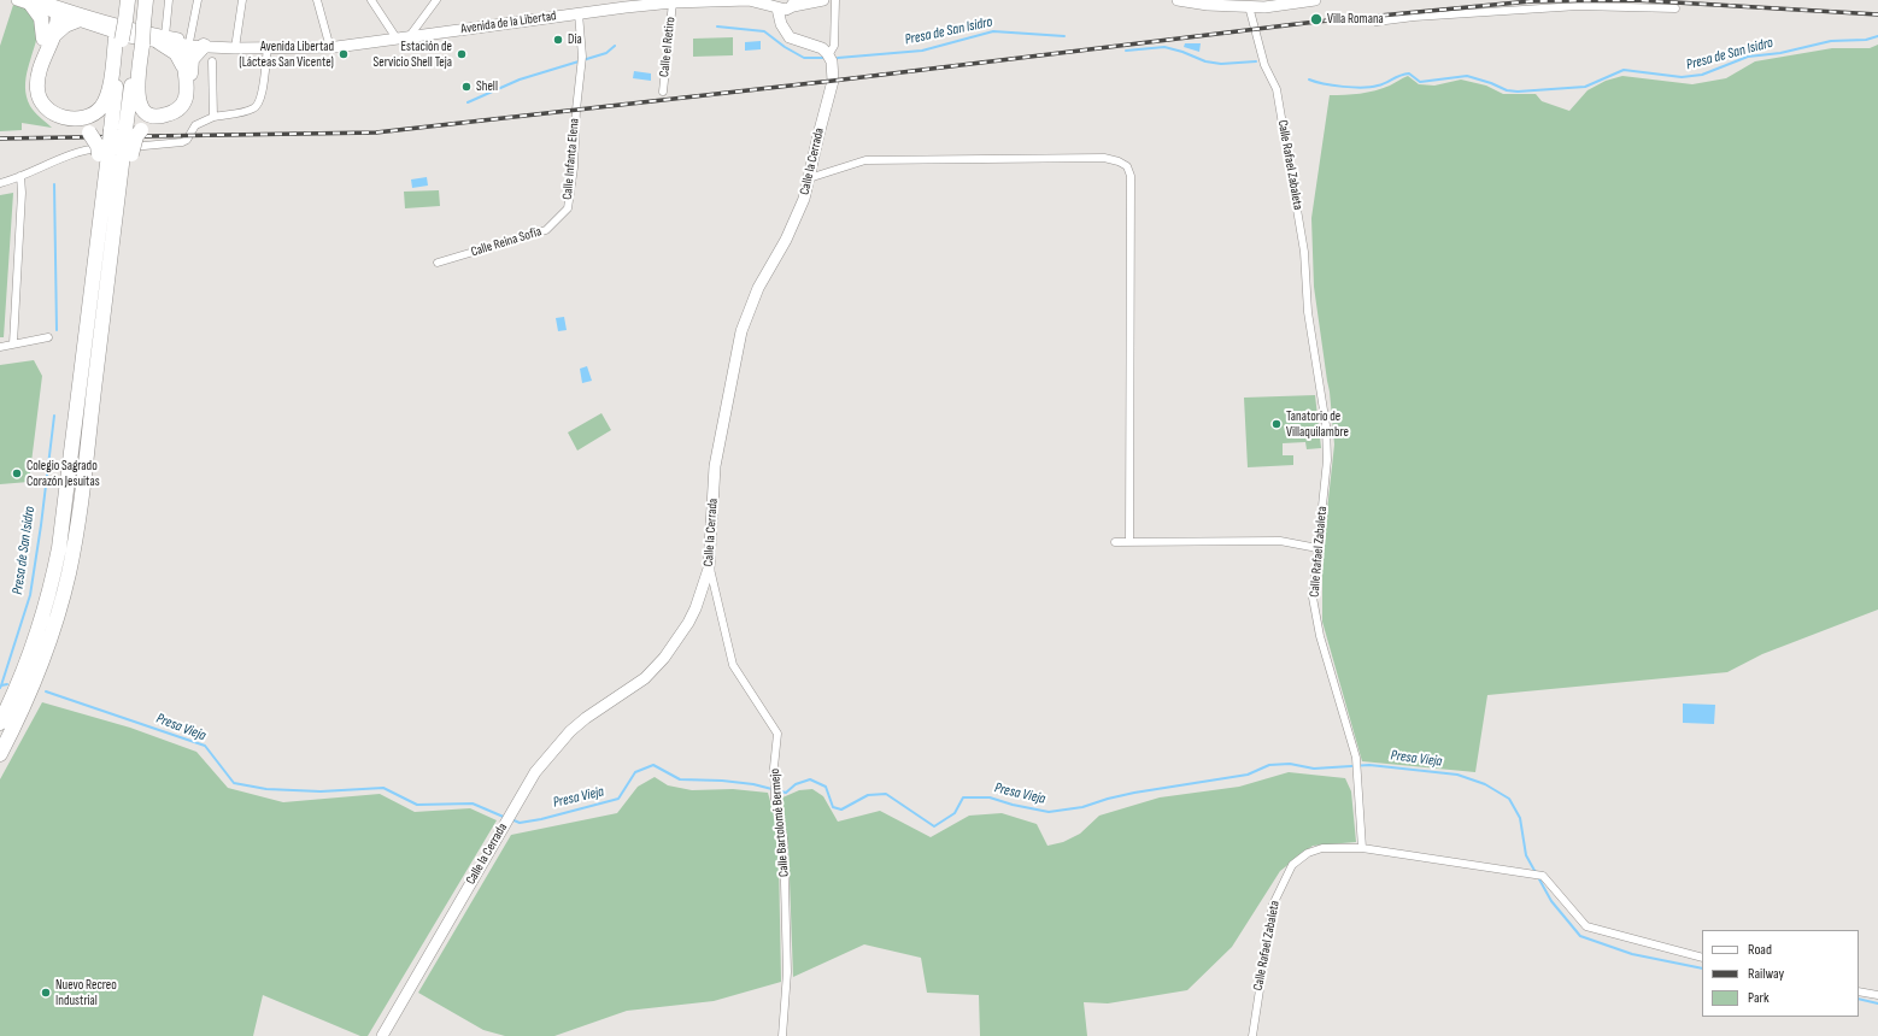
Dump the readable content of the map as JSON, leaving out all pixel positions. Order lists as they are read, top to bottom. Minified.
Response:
{"streets":{"street":["Avenida de la Libertad","Calle el Retiro","Calle Infanta Elena","Calle la Cerrada","Calle Rafael Zabaleta","Calle Reina Sofía","Calle Bartolomé Bermejo"]},"crossings":[["Avenida de la Libertad","Calle el Retiro"],["Avenida de la Libertad","Calle Infanta Elena"],["Calle Infanta Elena","Calle Reina Sofía"],["Calle la Cerrada","Calle Bartolomé Bermejo"]],"water":["Presa de San Isidro","Presa Vieja"],"places":["Villa Romana","Dia","Avenida Libertad (Lácteas San Vicente)","Estación de Servicio Shell Teja","Shell","Tanatorio de Villaquilambre","Colegio Sagrado Corazón Jesuitas","Nuevo Recreo Industrial"],"legend":["Road","Railway","Park"]}
